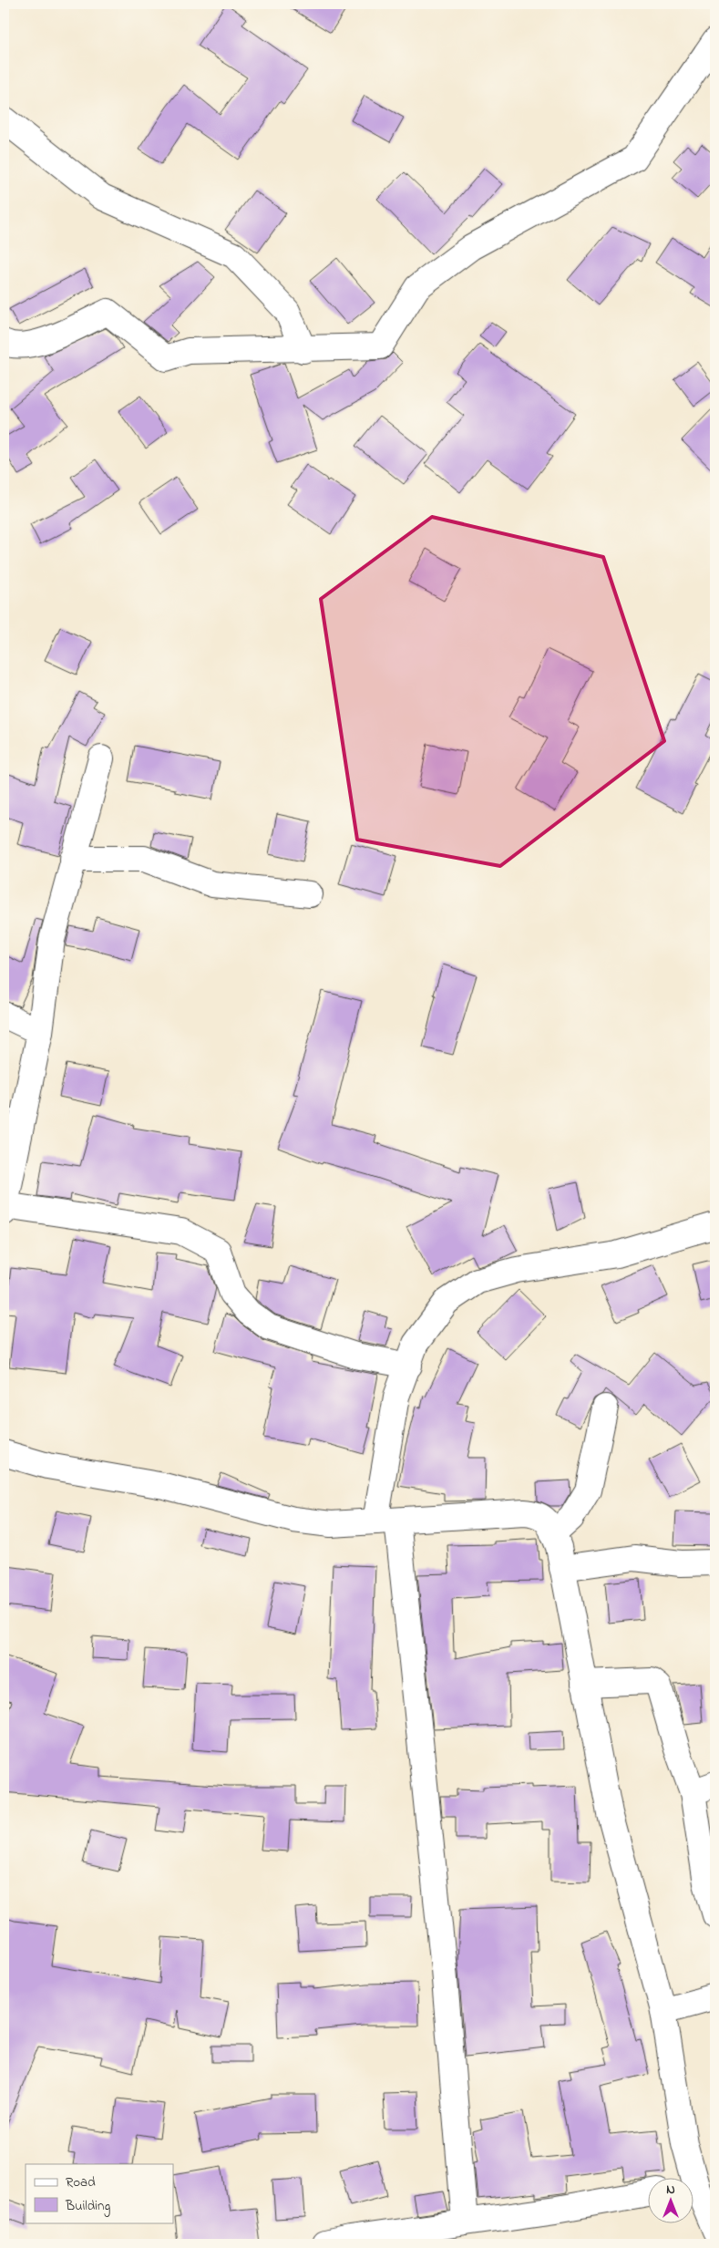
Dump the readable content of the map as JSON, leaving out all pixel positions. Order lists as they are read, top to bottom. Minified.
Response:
{"legend":["Road","Building"],"north":"top"}
